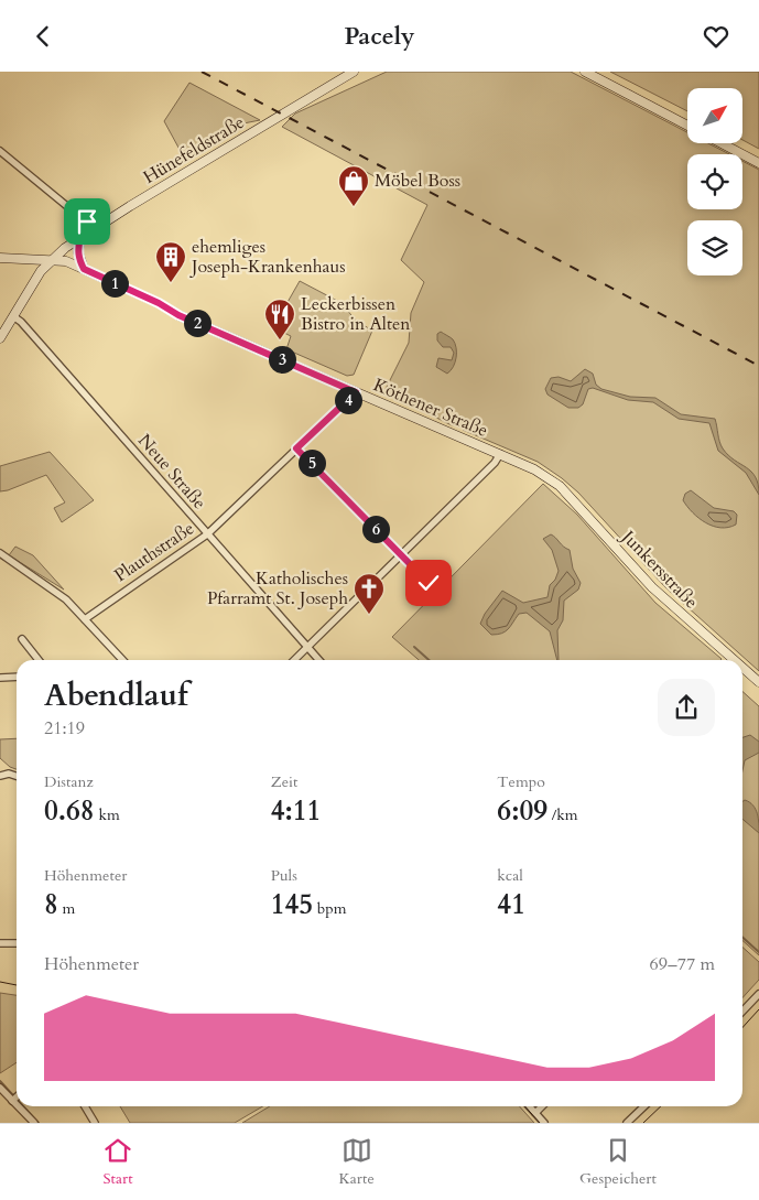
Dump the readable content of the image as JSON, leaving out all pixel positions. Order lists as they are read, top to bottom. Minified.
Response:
{"streets":{"main road":["Hünefeldstraße","Köthener Straße","Junkersstraße"],"street":["Neue Straße","Plauthstraße"]},"crossings":[["Hünefeldstraße","Köthener Straße"],["Hünefeldstraße","Neue Straße"],["Köthener Straße","Plauthstraße"],["Köthener Straße","Junkersstraße"],["Neue Straße","Plauthstraße"]],"places":{"shop":["Möbel Boss"],"building":["ehemliges Joseph-Krankenhaus"],"restaurant":["Leckerbissen Bistro in Alten"],"church":["Katholisches Pfarramt St. Joseph"]},"north":"top right","page":{"header":"Pacely","pins":["1","2","3","4","5","6"],"heading":["Abendlauf","21:19"],"stats":[["Distanz","0.68 km"],["Zeit","4:11"],["Tempo","6:09 /km"],["Höhenmeter","8 m"],["Puls","145 bpm"],["kcal","41"]],"chart":["Höhenmeter","69–77 m"],"tabs":["Start","Karte","Gespeichert"]}}
